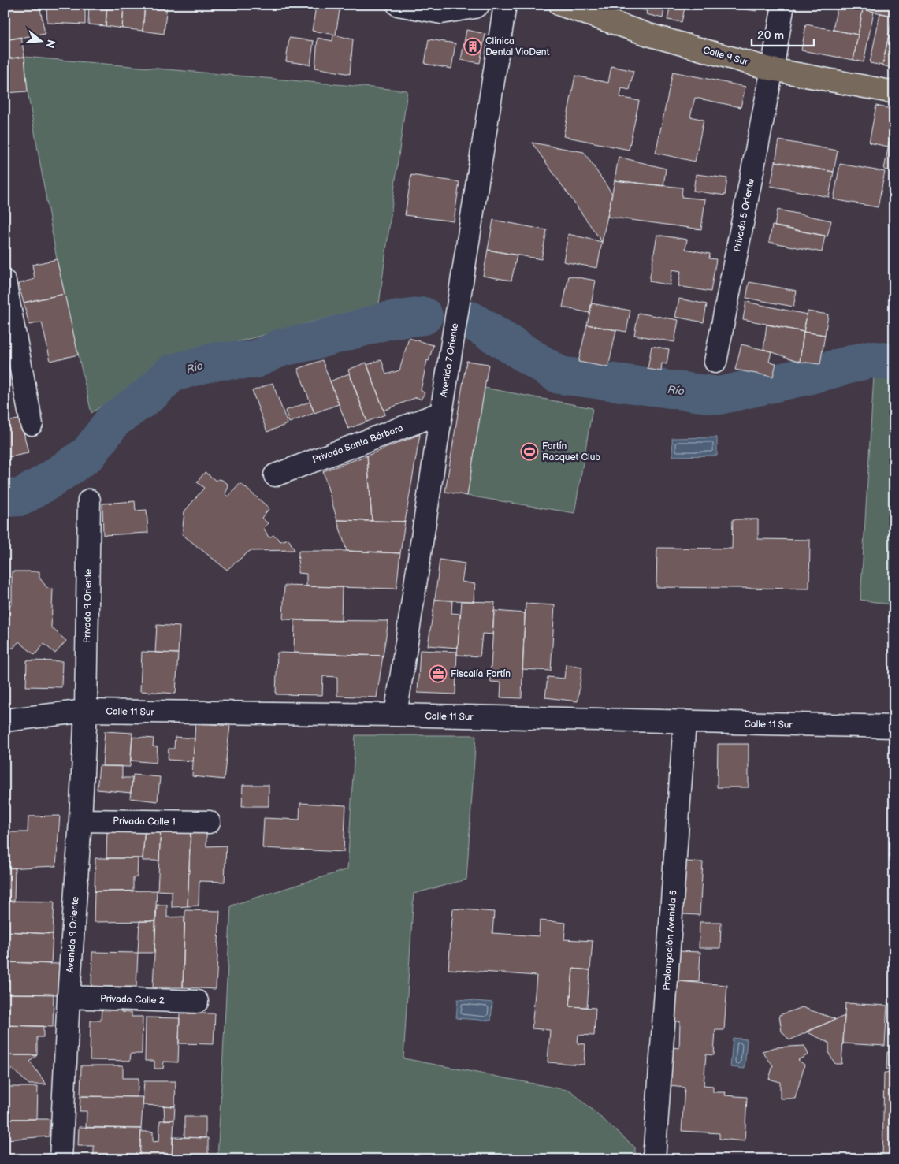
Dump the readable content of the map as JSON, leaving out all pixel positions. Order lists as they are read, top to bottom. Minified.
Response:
{"streets":{"main road":["Calle 9 Sur"],"street":["Privada 5 Oriente","Avenida 7 Oriente","Privada Santa Bárbara","Privada 9 Oriente","Calle 11 Sur","Privada Calle 1","Avenida 9 Oriente","Prolongación Avenida 5","Privada Calle 2"]},"crossings":[["Calle 9 Sur","Privada 5 Oriente"],["Avenida 7 Oriente","Privada Santa Bárbara"],["Avenida 7 Oriente","Calle 11 Sur"],["Privada 9 Oriente","Calle 11 Sur"],["Privada 9 Oriente","Avenida 9 Oriente"],["Calle 11 Sur","Avenida 9 Oriente"],["Calle 11 Sur","Prolongación Avenida 5"],["Privada Calle 1","Avenida 9 Oriente"],["Avenida 9 Oriente","Privada Calle 2"]],"water":["Río"],"places":{"building":["Clínica Dental VioDent"],"sports":["Fortín Racquet Club"],"office":["Fiscalía Fortín"]},"scale_bar":"20 m","north":"right"}
